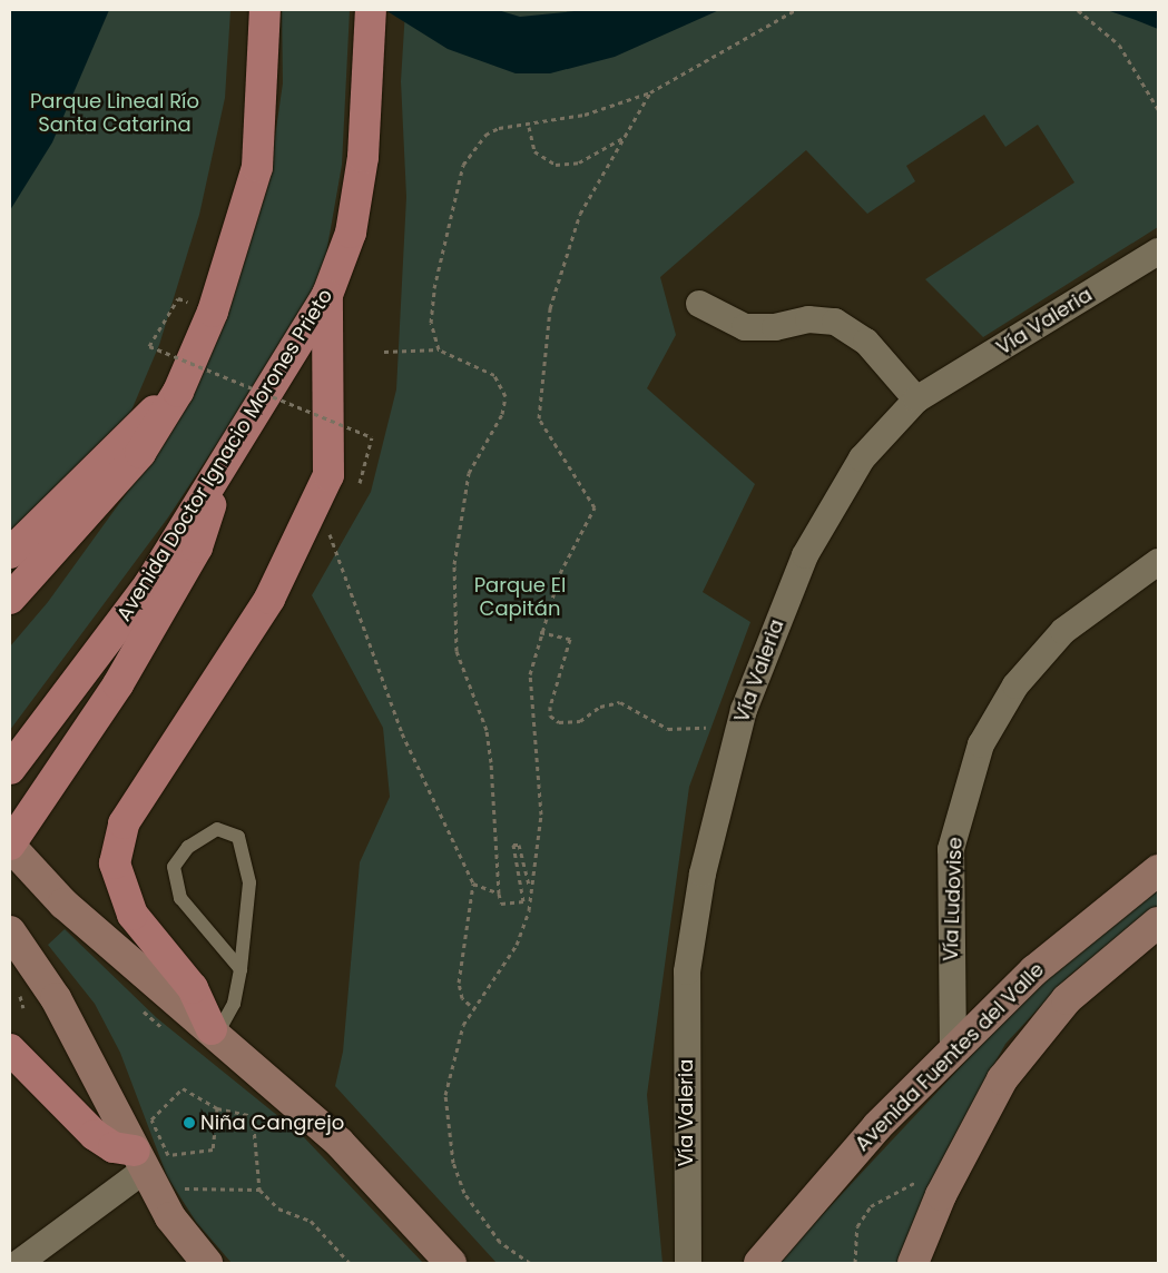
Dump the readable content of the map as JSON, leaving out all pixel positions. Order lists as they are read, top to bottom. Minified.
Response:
{"streets":{"main road":["Avenida Doctor Ignacio Morones Prieto"],"street":["Vía Valeria","Vía Ludovise","Avenida Fuentes del Valle"]},"crossings":[["Vía Ludovise","Avenida Fuentes del Valle"]],"parks":["Parque Lineal Río Santa Catarina","Parque El Capitán"],"places":["Niña Cangrejo"]}
